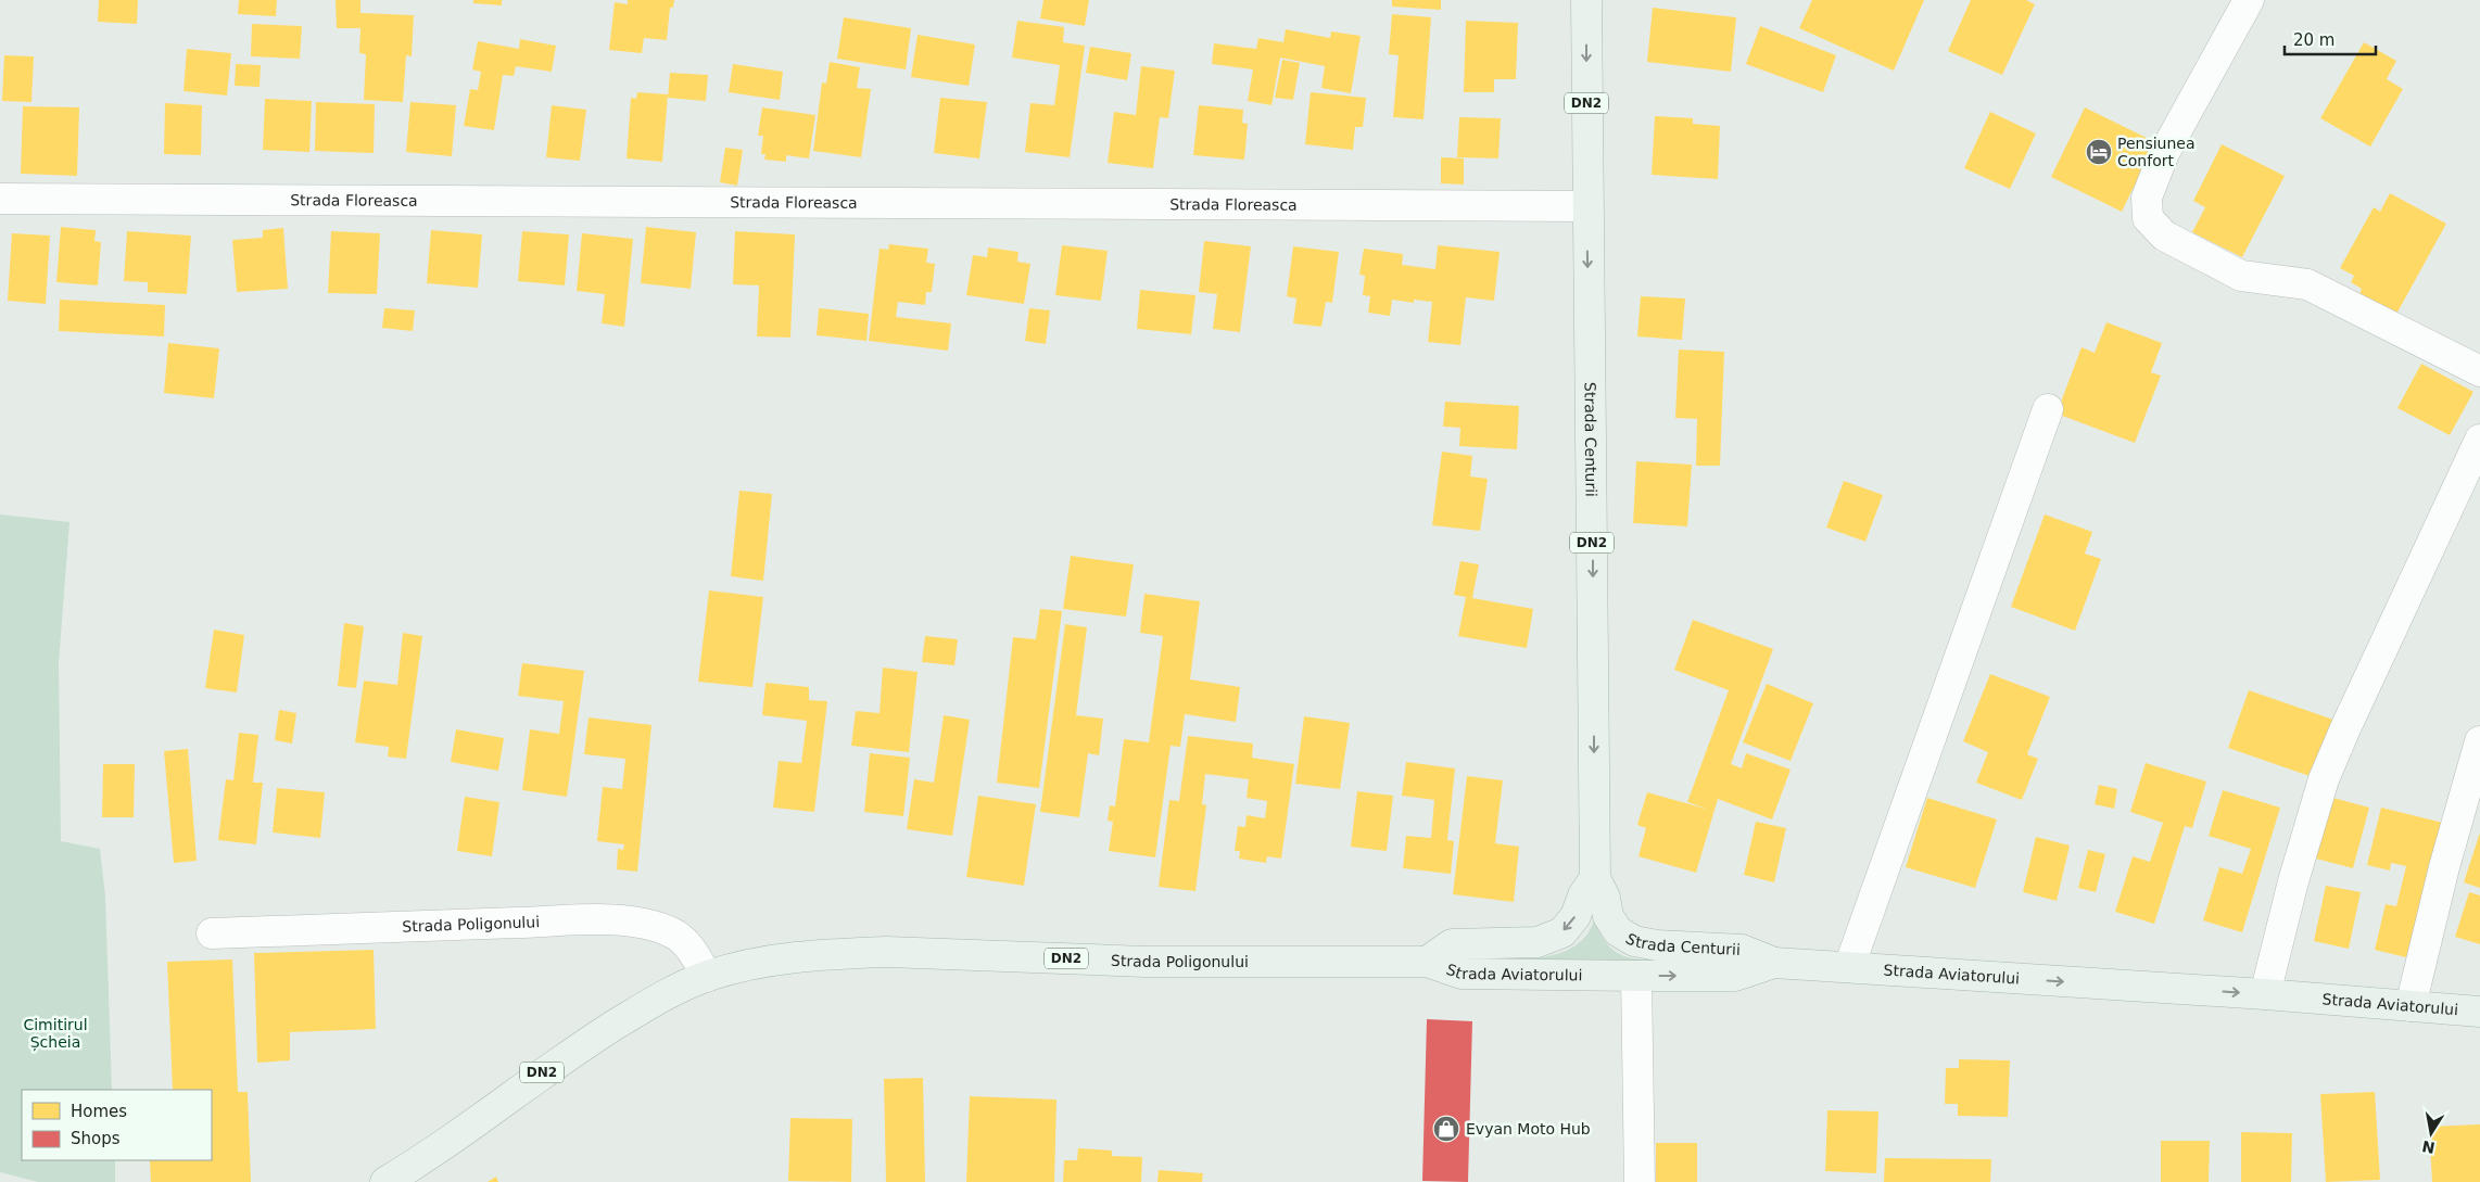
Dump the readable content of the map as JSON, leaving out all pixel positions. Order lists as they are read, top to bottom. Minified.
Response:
{"streets":{"main road":["DN2","Strada Centurii","Strada Poligonului","Strada Aviatorului"],"street":["Strada Floreasca"]},"crossings":[["Strada Floreasca","Strada Centurii"],["Strada Centurii","Strada Aviatorului"],["Strada Poligonului","Strada Aviatorului"]],"one_way":["Strada Centurii","Strada Aviatorului"],"parks":["Cimitirul Șcheia"],"places":{"hotel":["Pensiunea Confort"],"shop":["Evyan Moto Hub"]},"legend":["Homes","Shops"],"scale_bar":"20 m","north":"bottom"}
